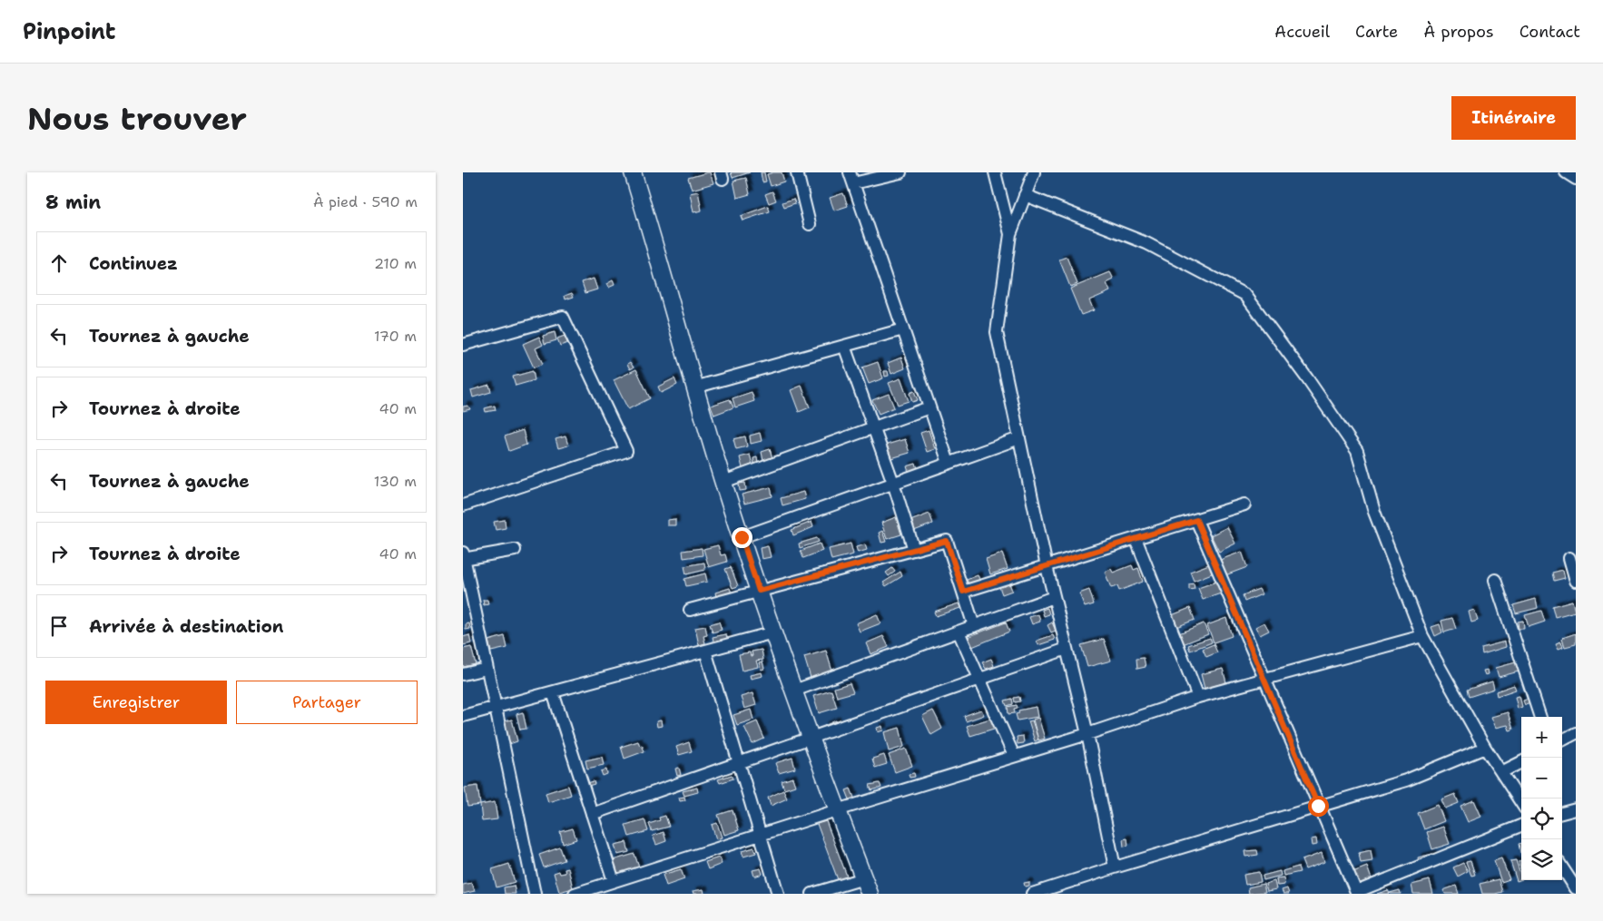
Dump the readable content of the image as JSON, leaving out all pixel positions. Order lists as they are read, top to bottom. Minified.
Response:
{"page":{"header":"Pinpoint","nav":["Accueil","Carte","À propos","Contact"],"buttons":["Itinéraire",["Enregistrer","Partager"]],"title":"Nous trouver","heading":["8 min","À pied · 590 m"],"list":[["Continuez","210 m"],["Tournez à gauche","170 m"],["Tournez à droite","40 m"],["Tournez à gauche","130 m"],["Tournez à droite","40 m"],"Arrivée à destination"],"map_buttons":["+","−"]}}
